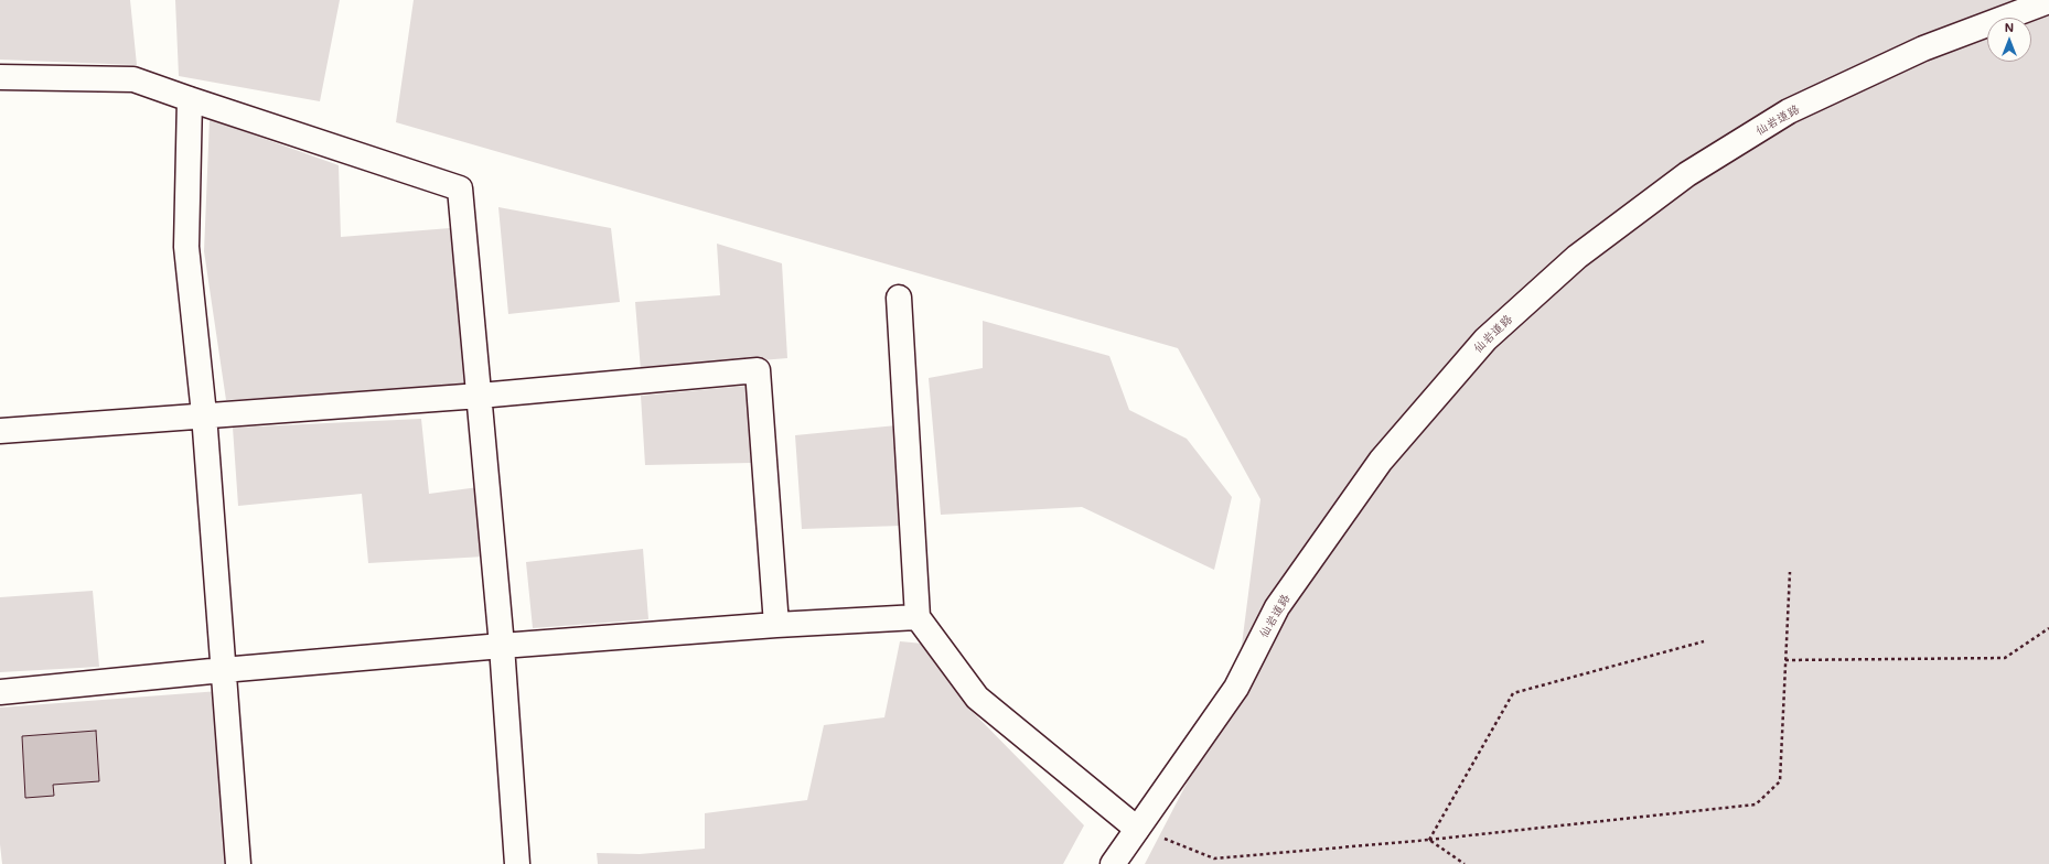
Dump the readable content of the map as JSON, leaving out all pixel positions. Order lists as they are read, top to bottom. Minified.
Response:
{"streets":{"main road":["仙岩道路"]},"north":"top"}
